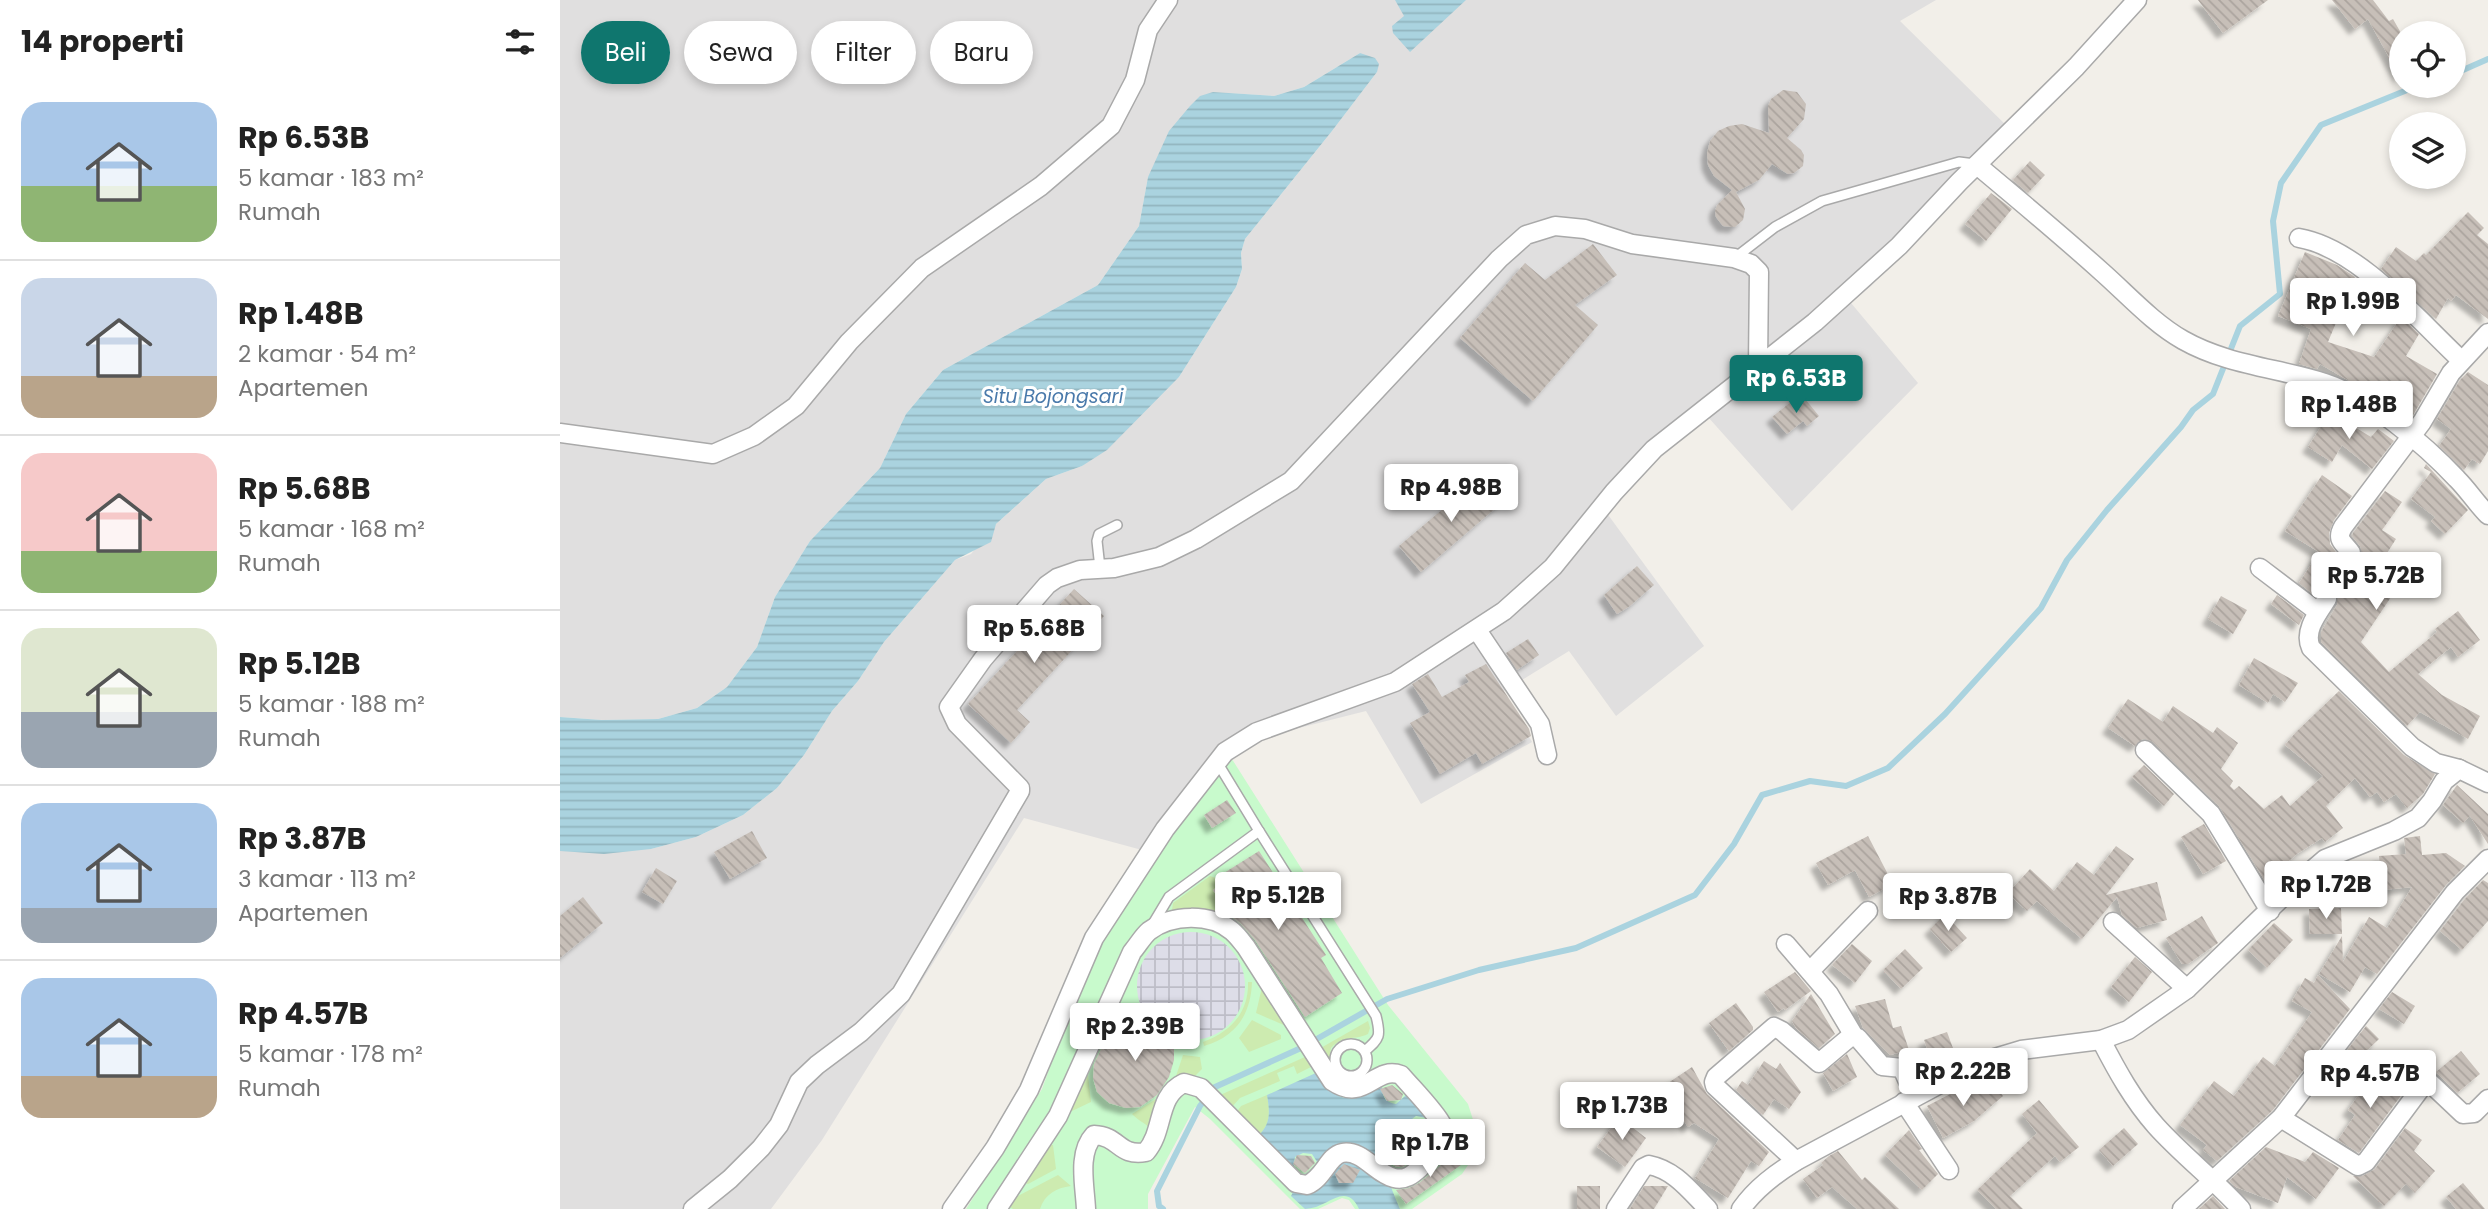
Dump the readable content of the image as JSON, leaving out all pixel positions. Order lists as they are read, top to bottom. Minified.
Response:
{"water":["Situ Bojongsari"],"page":{"heading":"14 properti","chip":["Beli","Sewa","Filter","Baru"],"list":[{"name":"Rp 6.53B","note":"5 kamar · 183 m² · Rumah"},{"name":"Rp 1.48B","note":"2 kamar · 54 m² · Apartemen"},{"name":"Rp 5.68B","note":"5 kamar · 168 m² · Rumah"},{"name":"Rp 5.12B","note":"5 kamar · 188 m² · Rumah"},{"name":"Rp 3.87B","note":"3 kamar · 113 m² · Apartemen"},{"name":"Rp 4.57B","note":"5 kamar · 178 m² · Rumah"}],"price":["Rp 1.99B","Rp 6.53B","Rp 1.48B","Rp 4.98B","Rp 5.72B","Rp 5.68B","Rp 1.72B","Rp 5.12B","Rp 3.87B","Rp 2.39B","Rp 2.22B","Rp 4.57B","Rp 1.73B","Rp 1.7B"]}}
